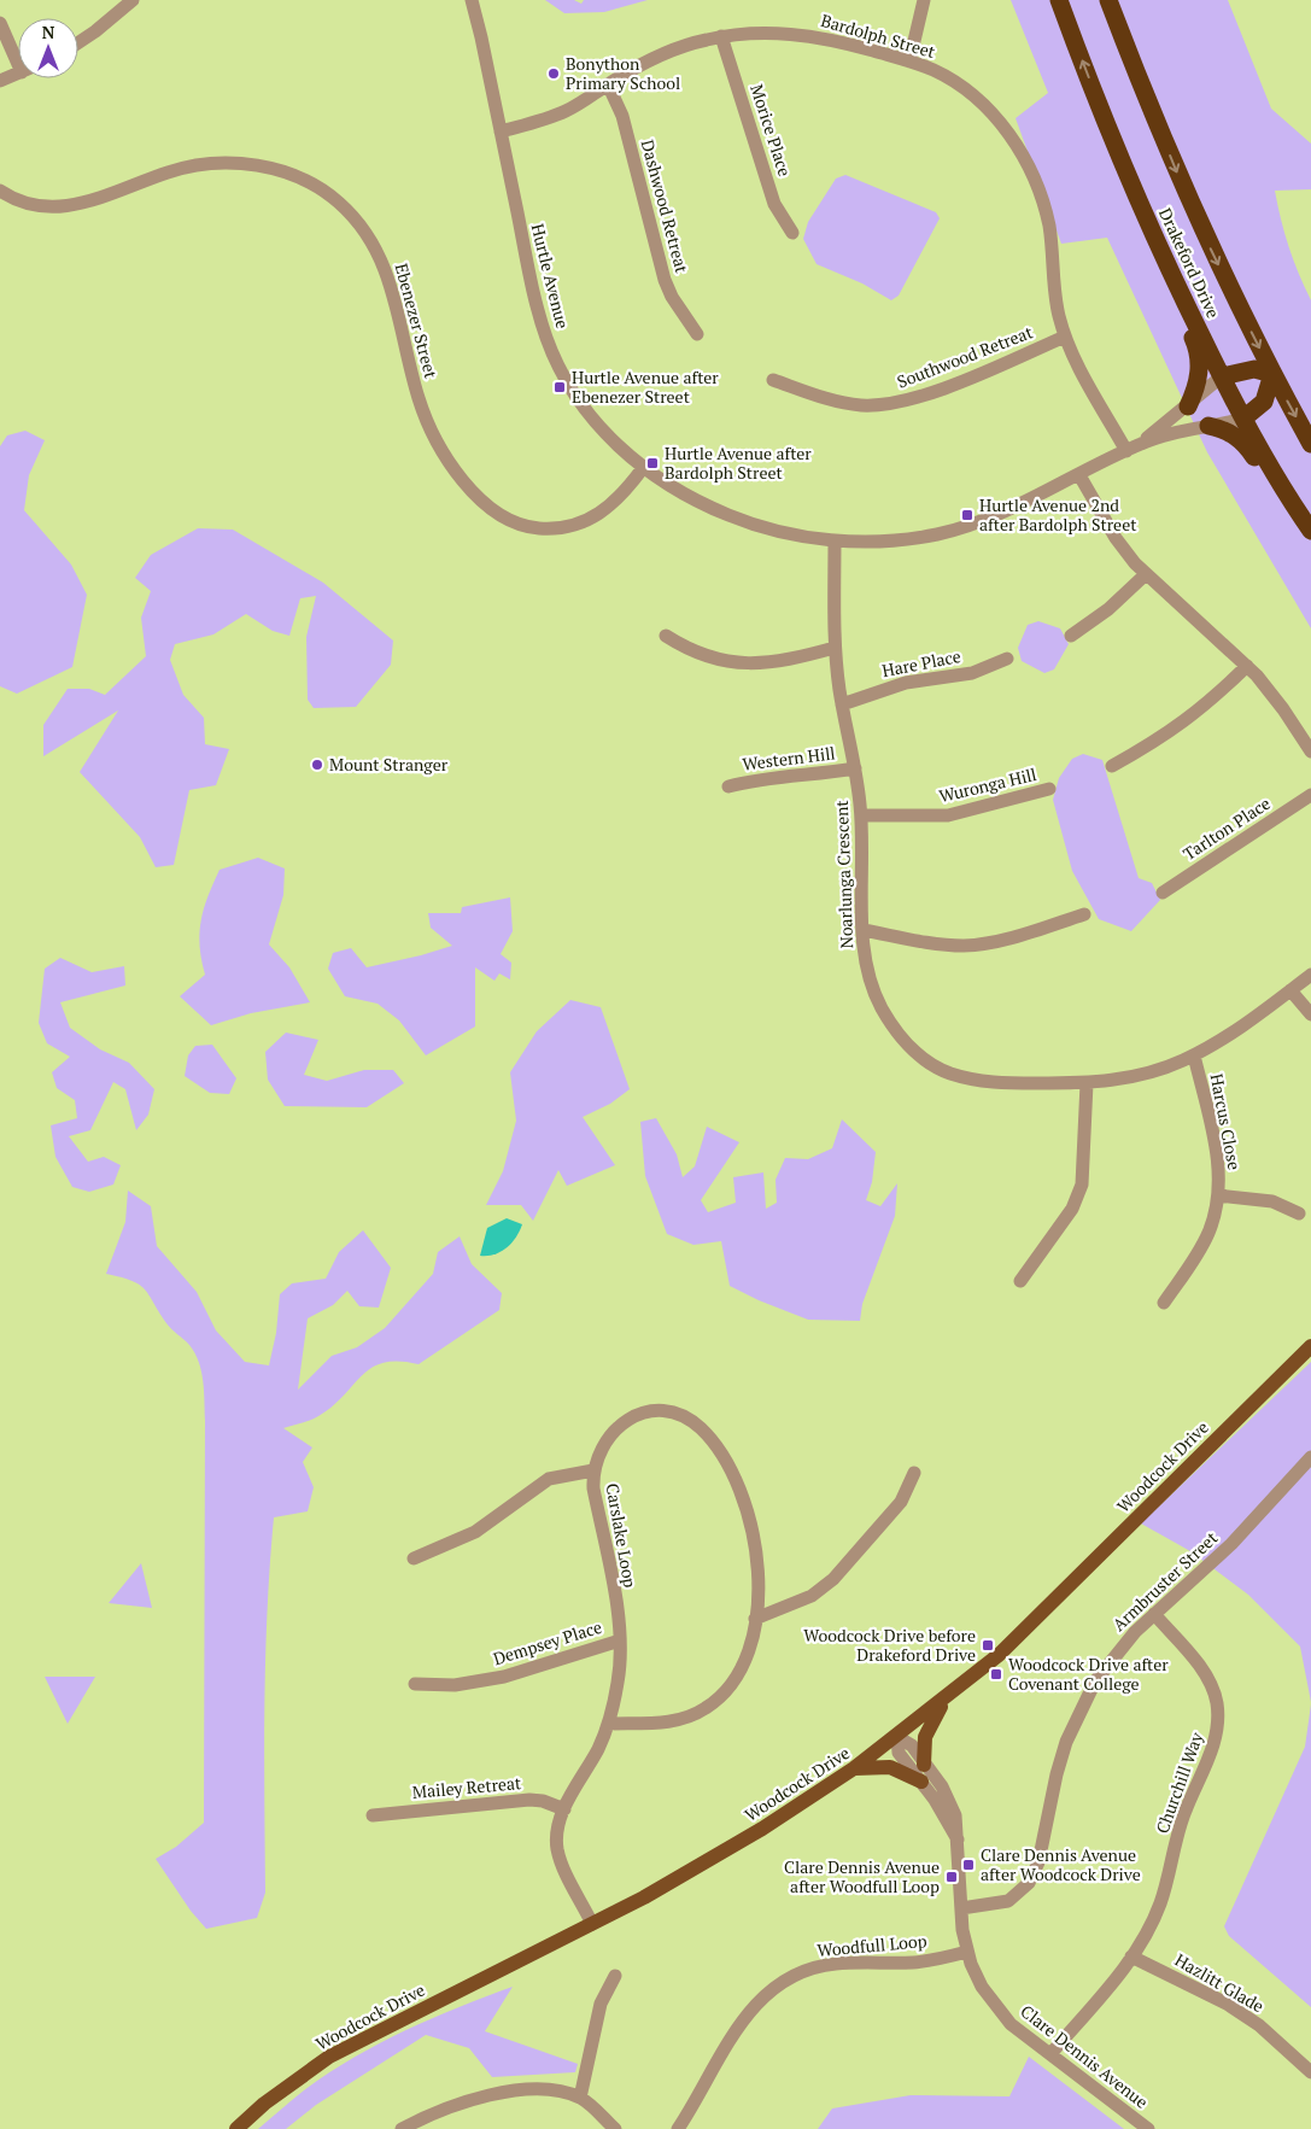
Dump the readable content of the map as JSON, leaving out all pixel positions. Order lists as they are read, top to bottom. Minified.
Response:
{"streets":{"highway":["Drakeford Drive"],"main road":["Woodcock Drive"],"street":["Bardolph Street","Morice Place","Dashwood Retreat","Hurtle Avenue","Ebenezer Street","Southwood Retreat","Hare Place","Western Hill","Wuronga Hill","Tarlton Place","Noarlunga Crescent","Harcus Close","Carslake Loop","Armbruster Street","Dempsey Place","Churchill Way","Mailey Retreat","Woodfull Loop","Hazlitt Glade","Clare Dennis Avenue"]},"crossings":[["Bardolph Street","Morice Place"],["Bardolph Street","Dashwood Retreat"],["Bardolph Street","Hurtle Avenue"],["Bardolph Street","Southwood Retreat"],["Drakeford Drive","Hurtle Avenue"],["Hurtle Avenue","Ebenezer Street"],["Hurtle Avenue","Noarlunga Crescent"],["Hare Place","Noarlunga Crescent"],["Western Hill","Noarlunga Crescent"],["Wuronga Hill","Noarlunga Crescent"],["Noarlunga Crescent","Harcus Close"],["Woodcock Drive","Carslake Loop"],["Woodcock Drive","Clare Dennis Avenue"],["Carslake Loop","Dempsey Place"],["Carslake Loop","Mailey Retreat"],["Armbruster Street","Churchill Way"],["Armbruster Street","Clare Dennis Avenue"],["Churchill Way","Hazlitt Glade"],["Churchill Way","Clare Dennis Avenue"],["Woodfull Loop","Clare Dennis Avenue"]],"places":{"other":["Bonython Primary School","Mount Stranger"],"transit":["Hurtle Avenue after Ebenezer Street","Hurtle Avenue after Bardolph Street","Hurtle Avenue 2nd after Bardolph Street","Woodcock Drive before Drakeford Drive","Woodcock Drive after Covenant College","Clare Dennis Avenue after Woodcock Drive","Clare Dennis Avenue after Woodfull Loop"]},"north":"top"}
